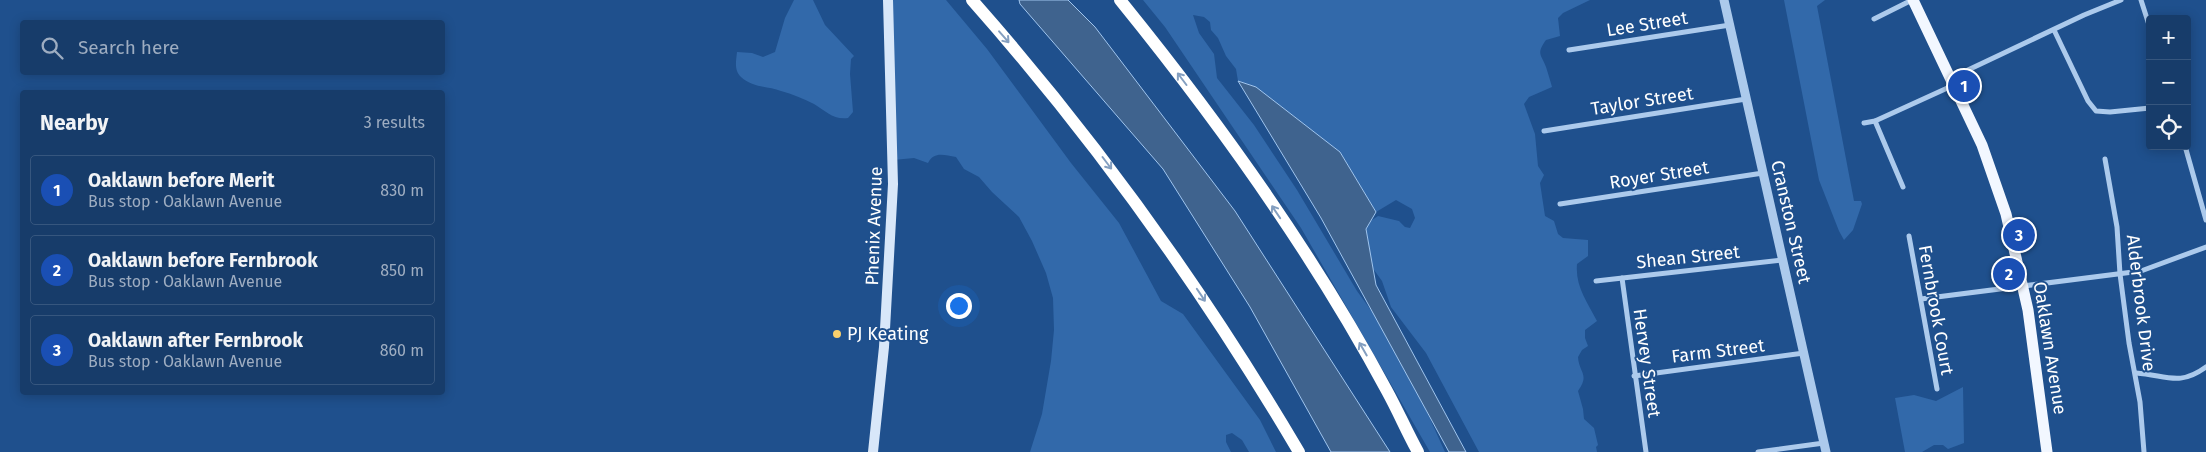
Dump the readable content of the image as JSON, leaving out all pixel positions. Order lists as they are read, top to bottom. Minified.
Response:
{"streets":{"main road":["Phenix Avenue","Oaklawn Avenue"],"street":["Lee Street","Taylor Street","Royer Street","Cranston Street","Shean Street","Alderbrook Drive","Fernbrook Court","Farm Street","Hervey Street"]},"crossings":[["Lee Street","Cranston Street"],["Taylor Street","Cranston Street"],["Royer Street","Cranston Street"],["Cranston Street","Shean Street"],["Cranston Street","Farm Street"],["Shean Street","Hervey Street"],["Farm Street","Hervey Street"]],"places":["PJ Keating"],"page":{"map_buttons":["+","−"],"search":"Search here","pins":["1","3","2"],"heading":["Nearby","3 results"],"list":[{"mark":"1","name":"Oaklawn before Merit","note":"Bus stop · Oaklawn Avenue","value":"830 m"},{"mark":"2","name":"Oaklawn before Fernbrook","note":"Bus stop · Oaklawn Avenue","value":"850 m"},{"mark":"3","name":"Oaklawn after Fernbrook","note":"Bus stop · Oaklawn Avenue","value":"860 m"}]}}
